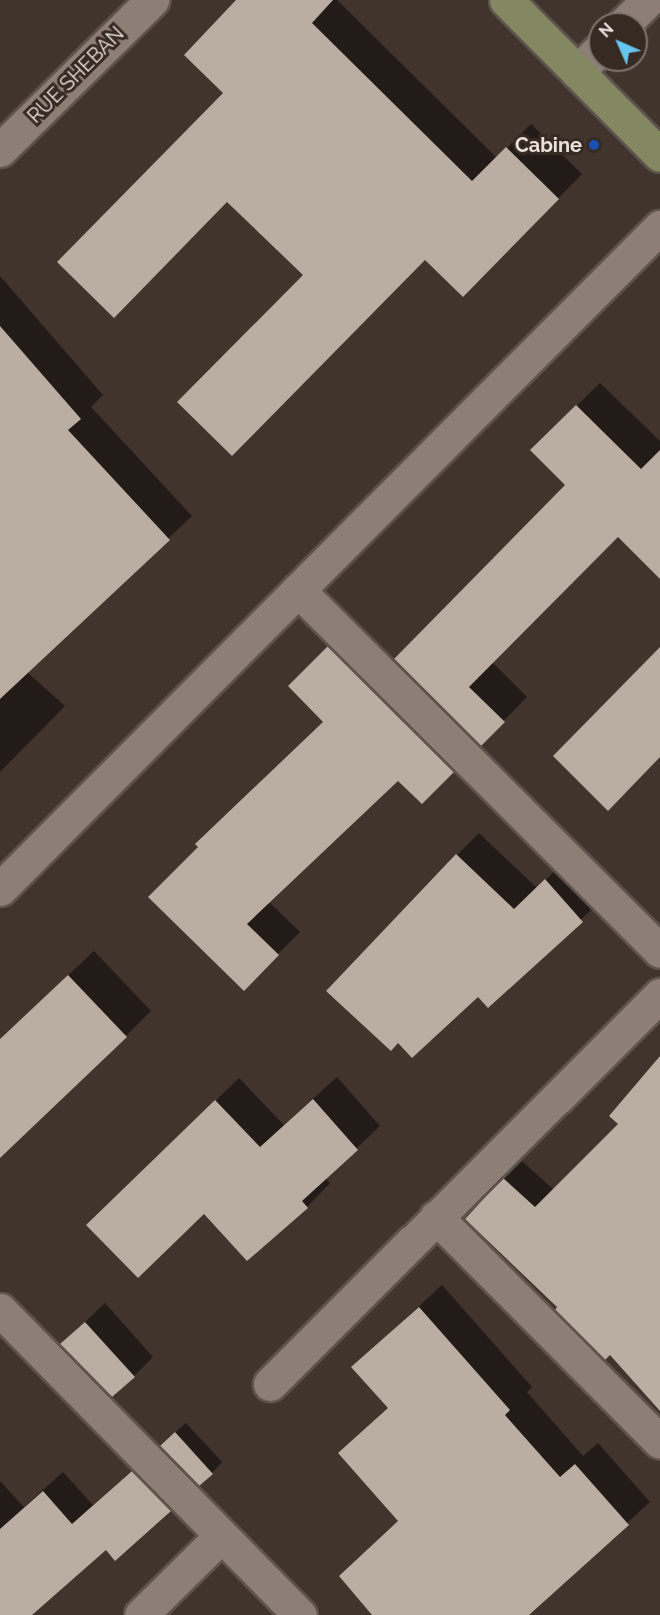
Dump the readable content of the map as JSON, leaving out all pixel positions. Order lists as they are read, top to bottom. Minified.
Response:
{"streets":{"street":["RUE SHEBAN"]},"places":["Cabine"],"north":"top left"}
